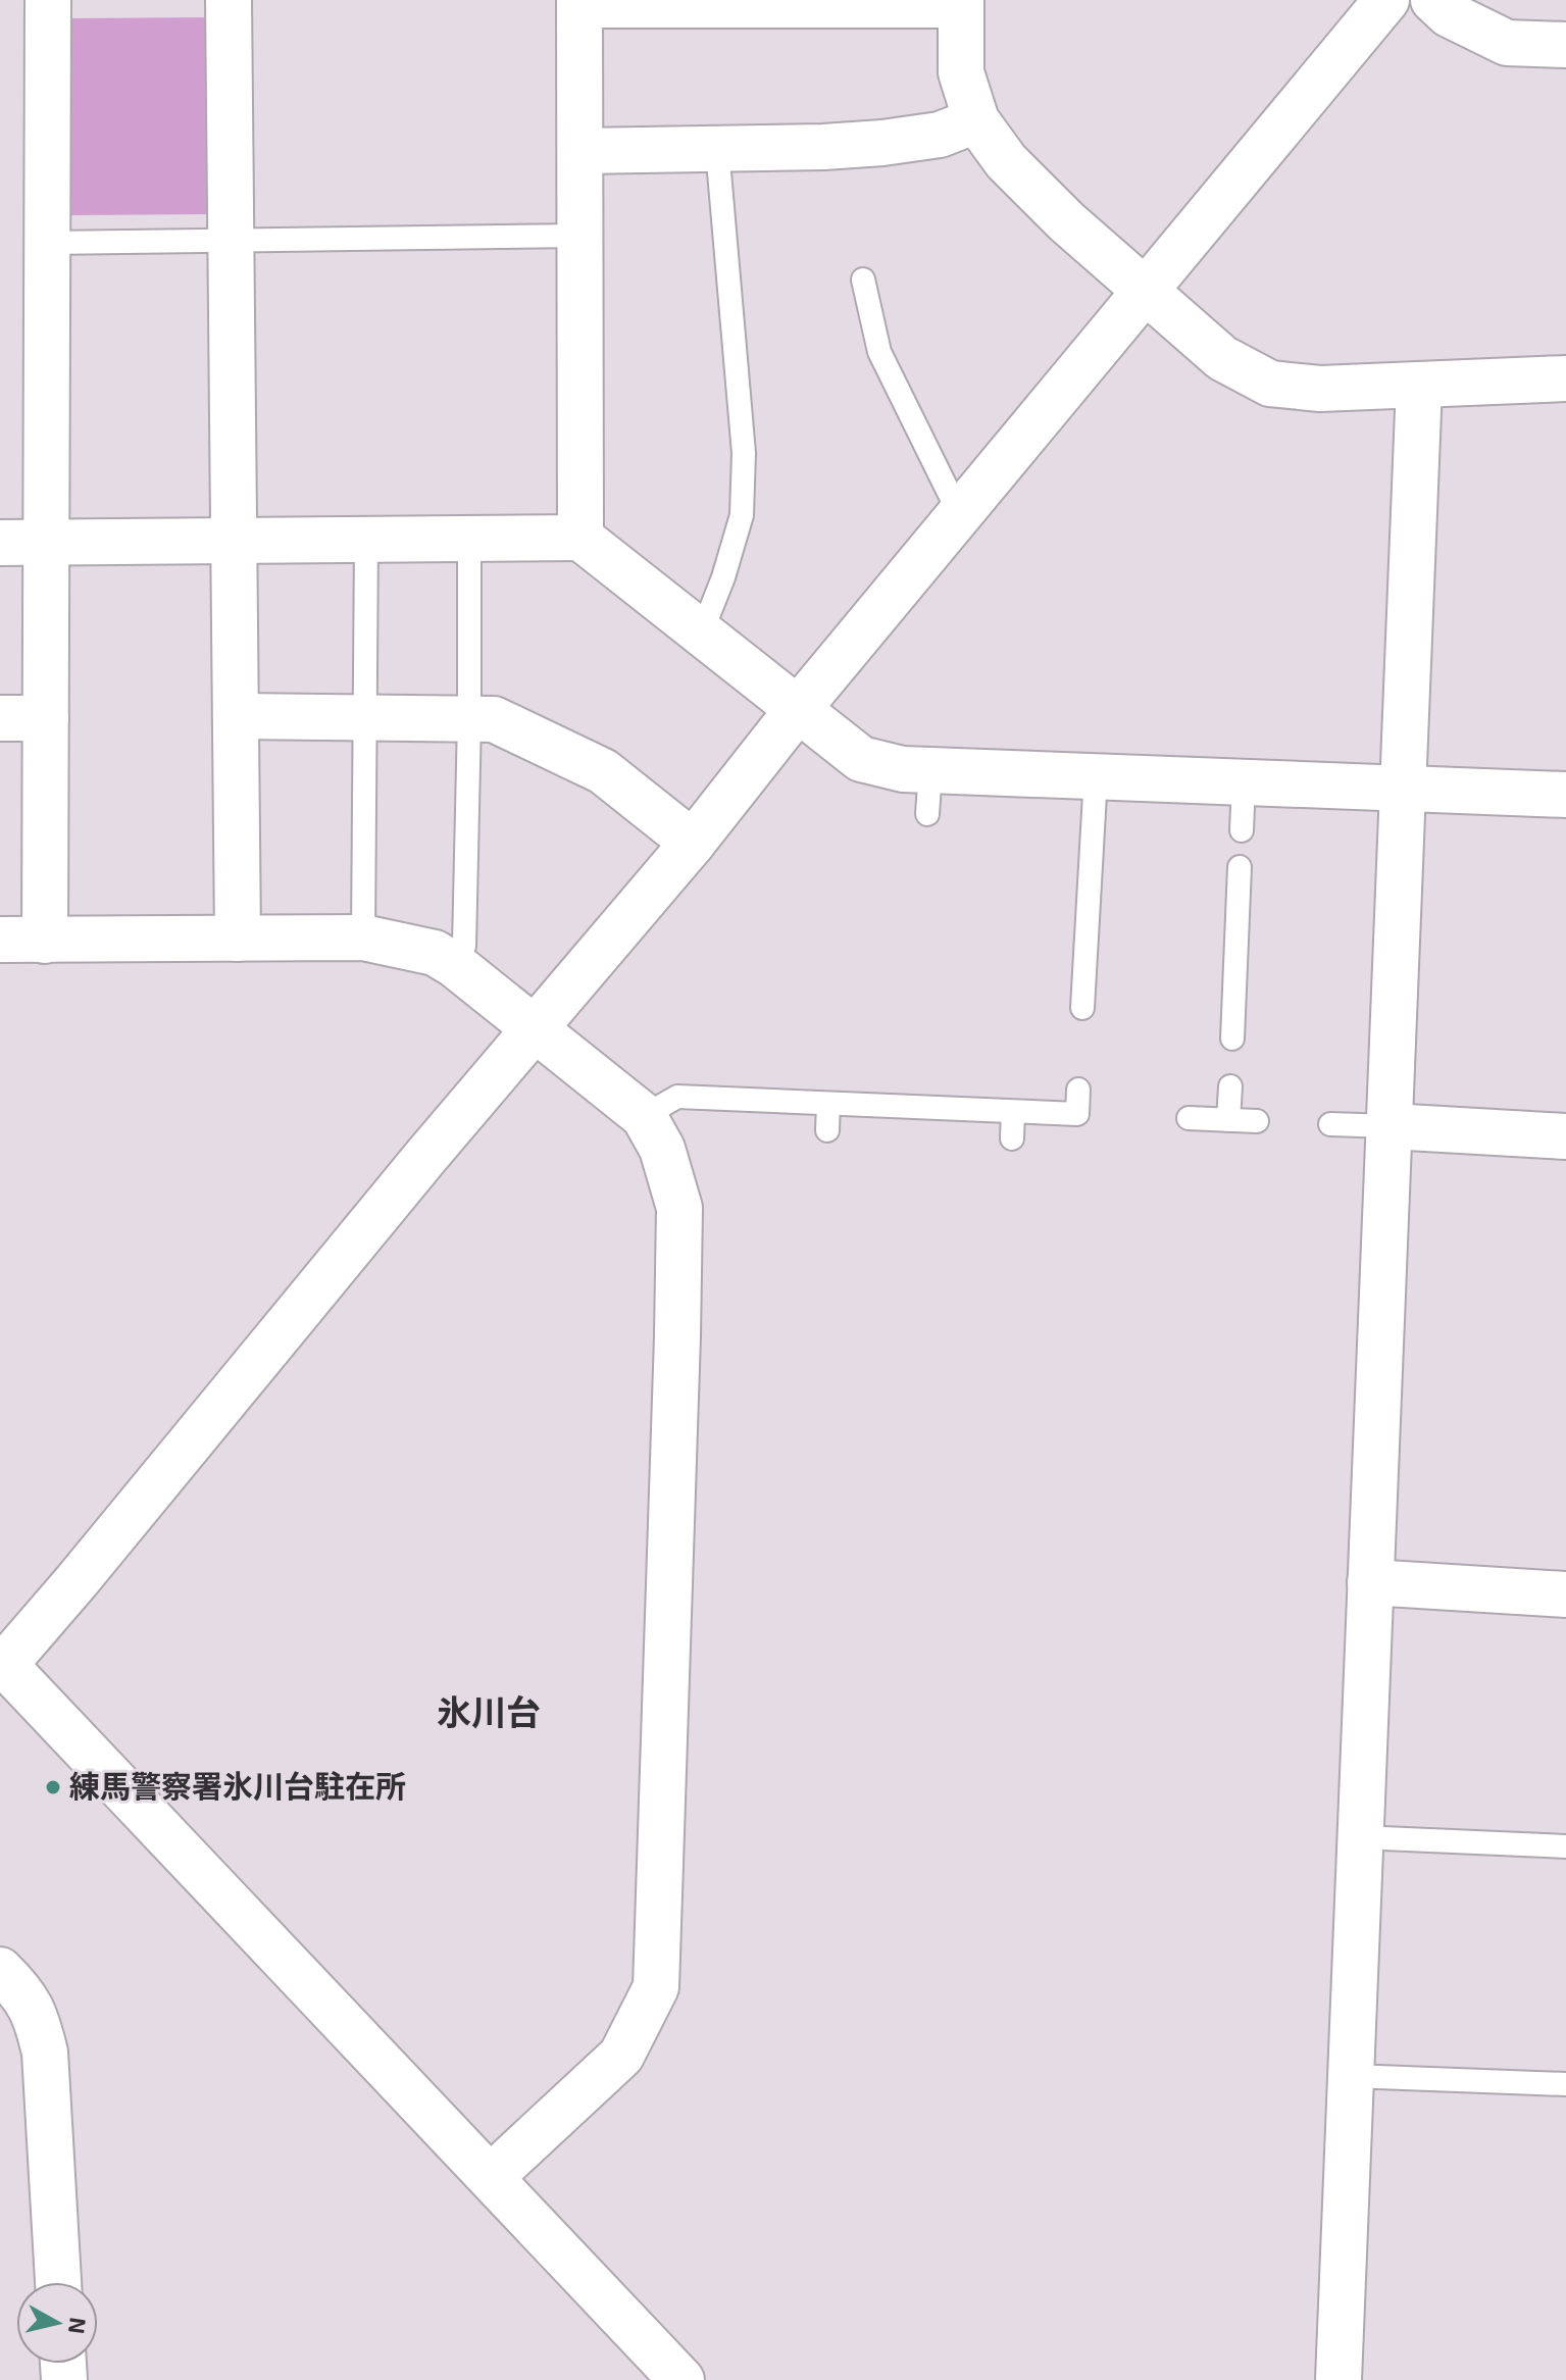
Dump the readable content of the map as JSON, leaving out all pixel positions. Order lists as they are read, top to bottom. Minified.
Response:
{"districts":["氷川台"],"places":["練馬警察署氷川台駐在所"],"north":"right"}
